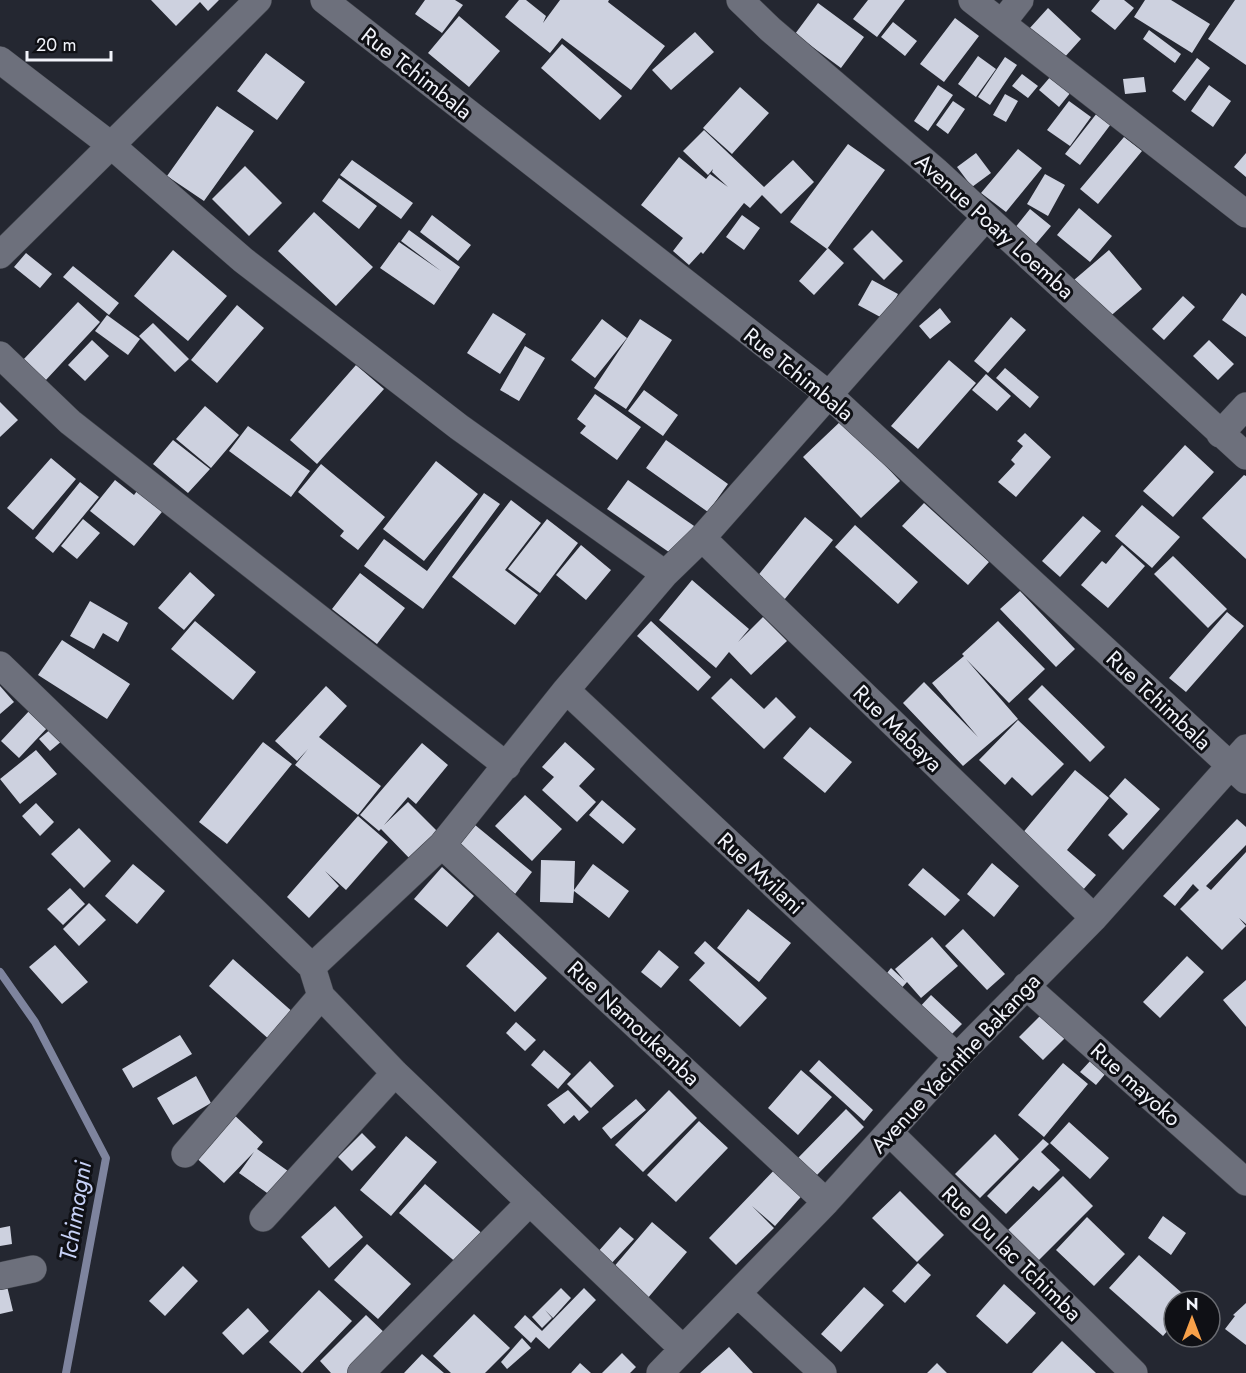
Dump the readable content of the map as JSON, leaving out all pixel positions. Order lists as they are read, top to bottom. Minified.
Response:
{"streets":{"street":["Rue Tchimbala","Avenue Poaty Loemba","Rue Mabaya","Rue Mvilani","Rue Namoukemba","Avenue Yacinthe Bakanga","Rue mayoko","Rue Du lac Tchimba"]},"crossings":[["Rue Tchimbala","Avenue Yacinthe Bakanga"],["Rue Mabaya","Avenue Yacinthe Bakanga"],["Rue Mvilani","Avenue Yacinthe Bakanga"],["Rue Namoukemba","Avenue Yacinthe Bakanga"],["Avenue Yacinthe Bakanga","Rue mayoko"],["Avenue Yacinthe Bakanga","Rue Du lac Tchimba"]],"water":["Tchimagni"],"scale_bar":"20 m","north":"top"}
